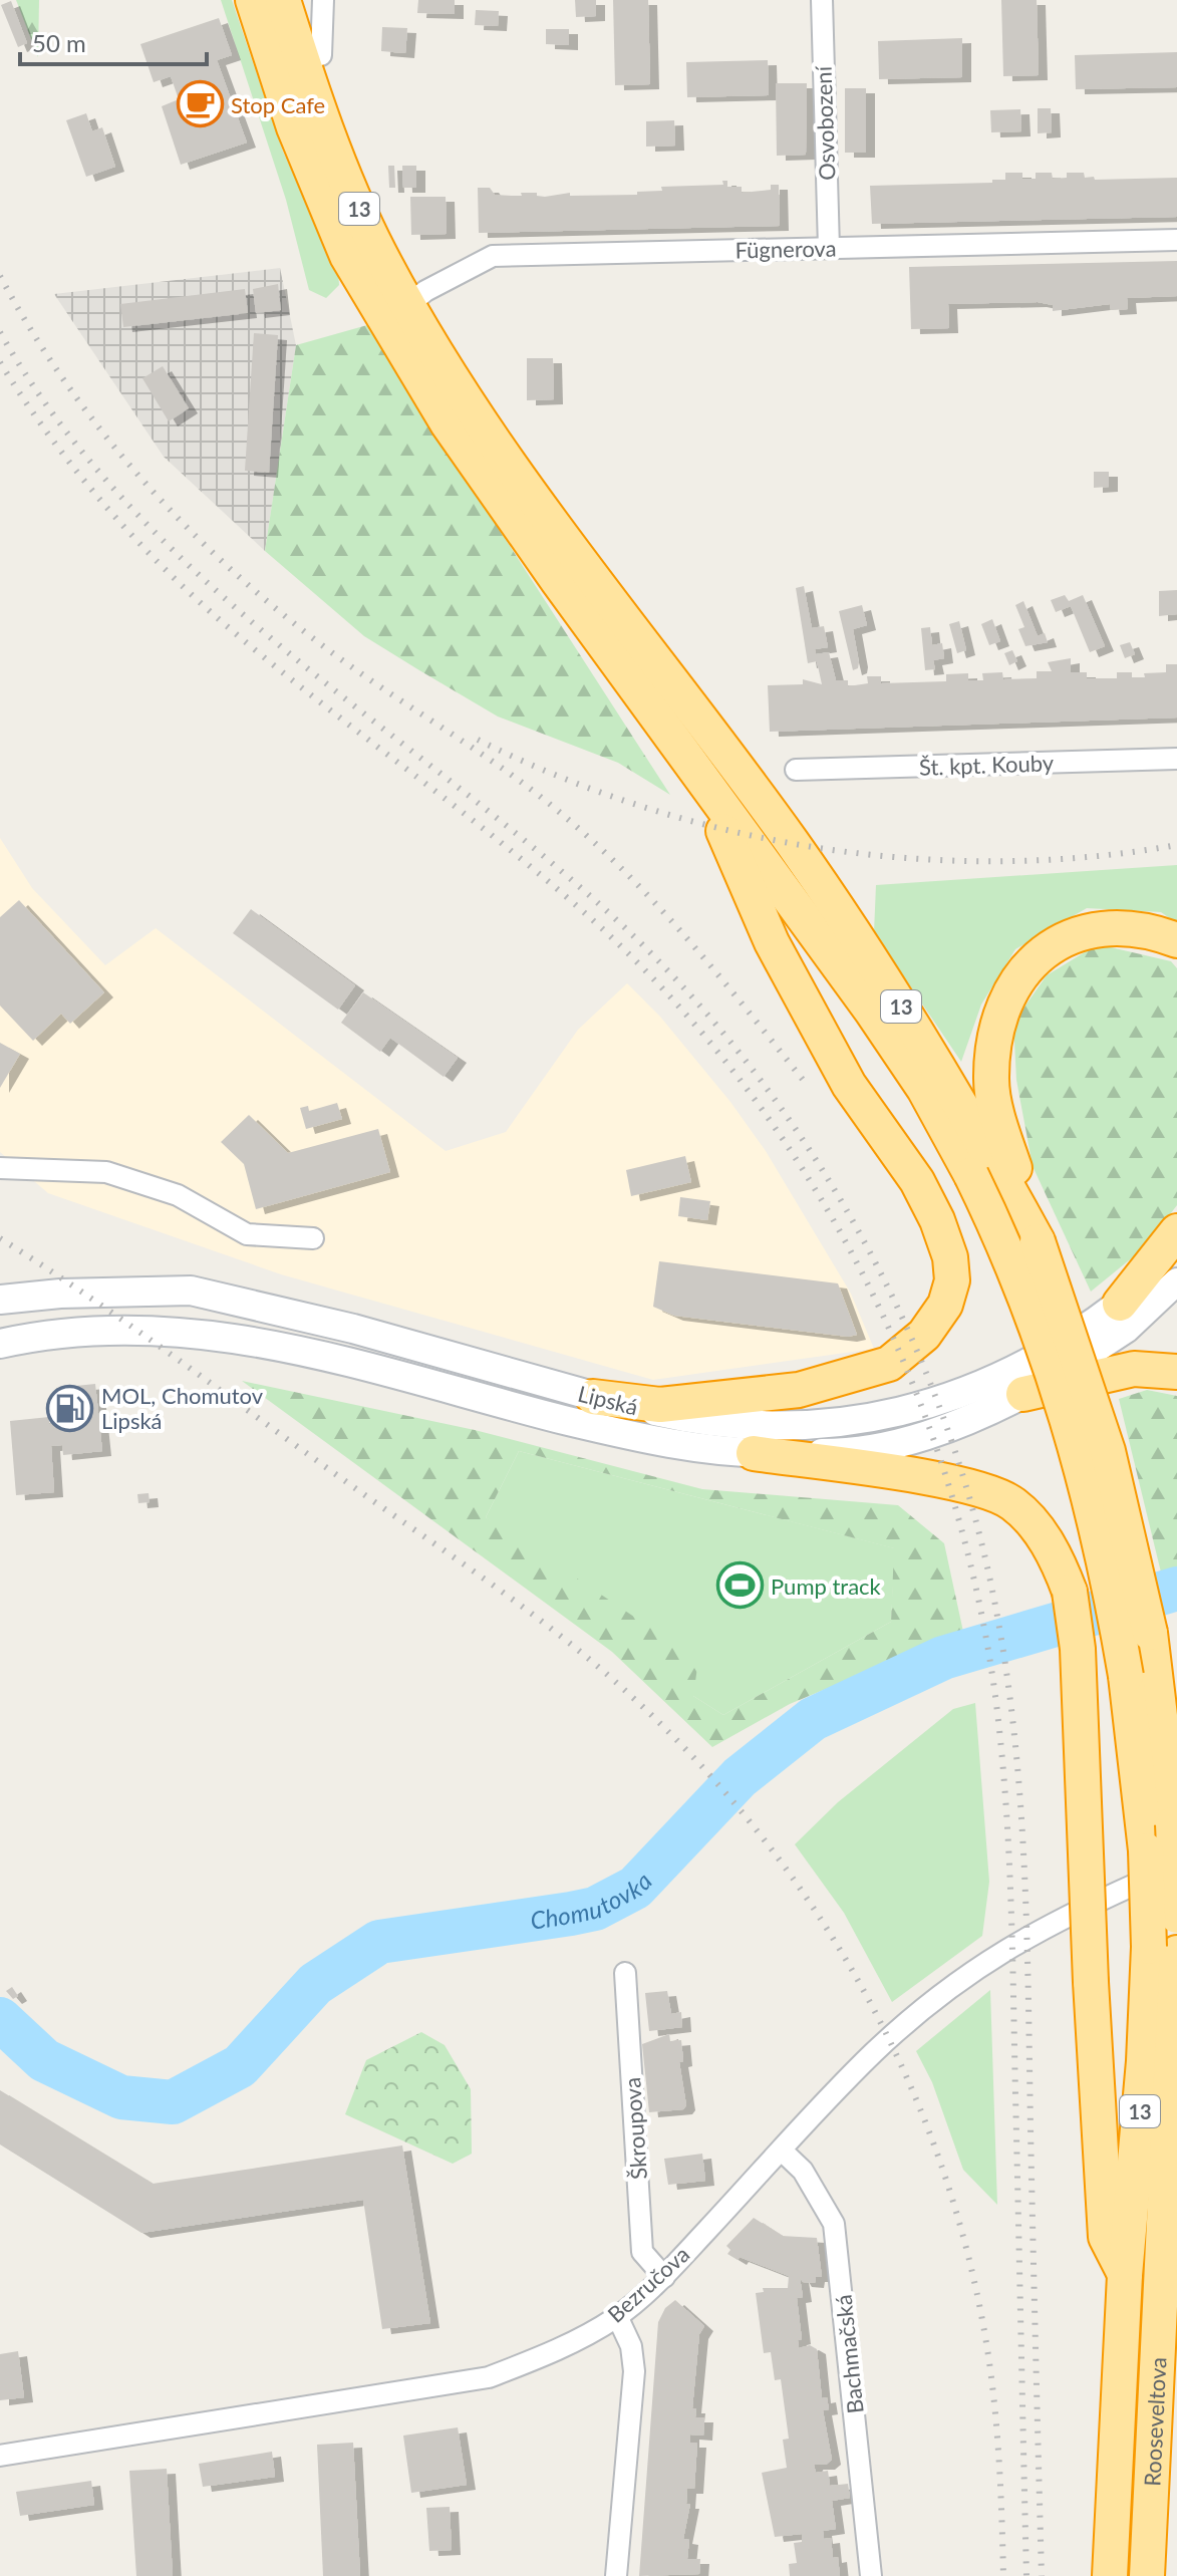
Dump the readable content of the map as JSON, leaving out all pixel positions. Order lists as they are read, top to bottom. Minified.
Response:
{"streets":{"highway":["13","Rooseveltova"],"main road":["Lipská"],"street":["Osvobození","Fügnerova","Št. kpt. Kouby","Škroupova","Bezručova","Bachmačská"]},"crossings":[["Osvobození","Fügnerova"],["13","Fügnerova"],["13","Rooseveltova"],["Škroupova","Bezručova"],["Bezručova","Bachmačská"]],"water":["Chomutovka"],"places":{"cafe":["Stop Cafe"],"fuel station":["MOL, Chomutov Lipská"],"sports":["Pump track"]},"scale_bar":"50 m"}
